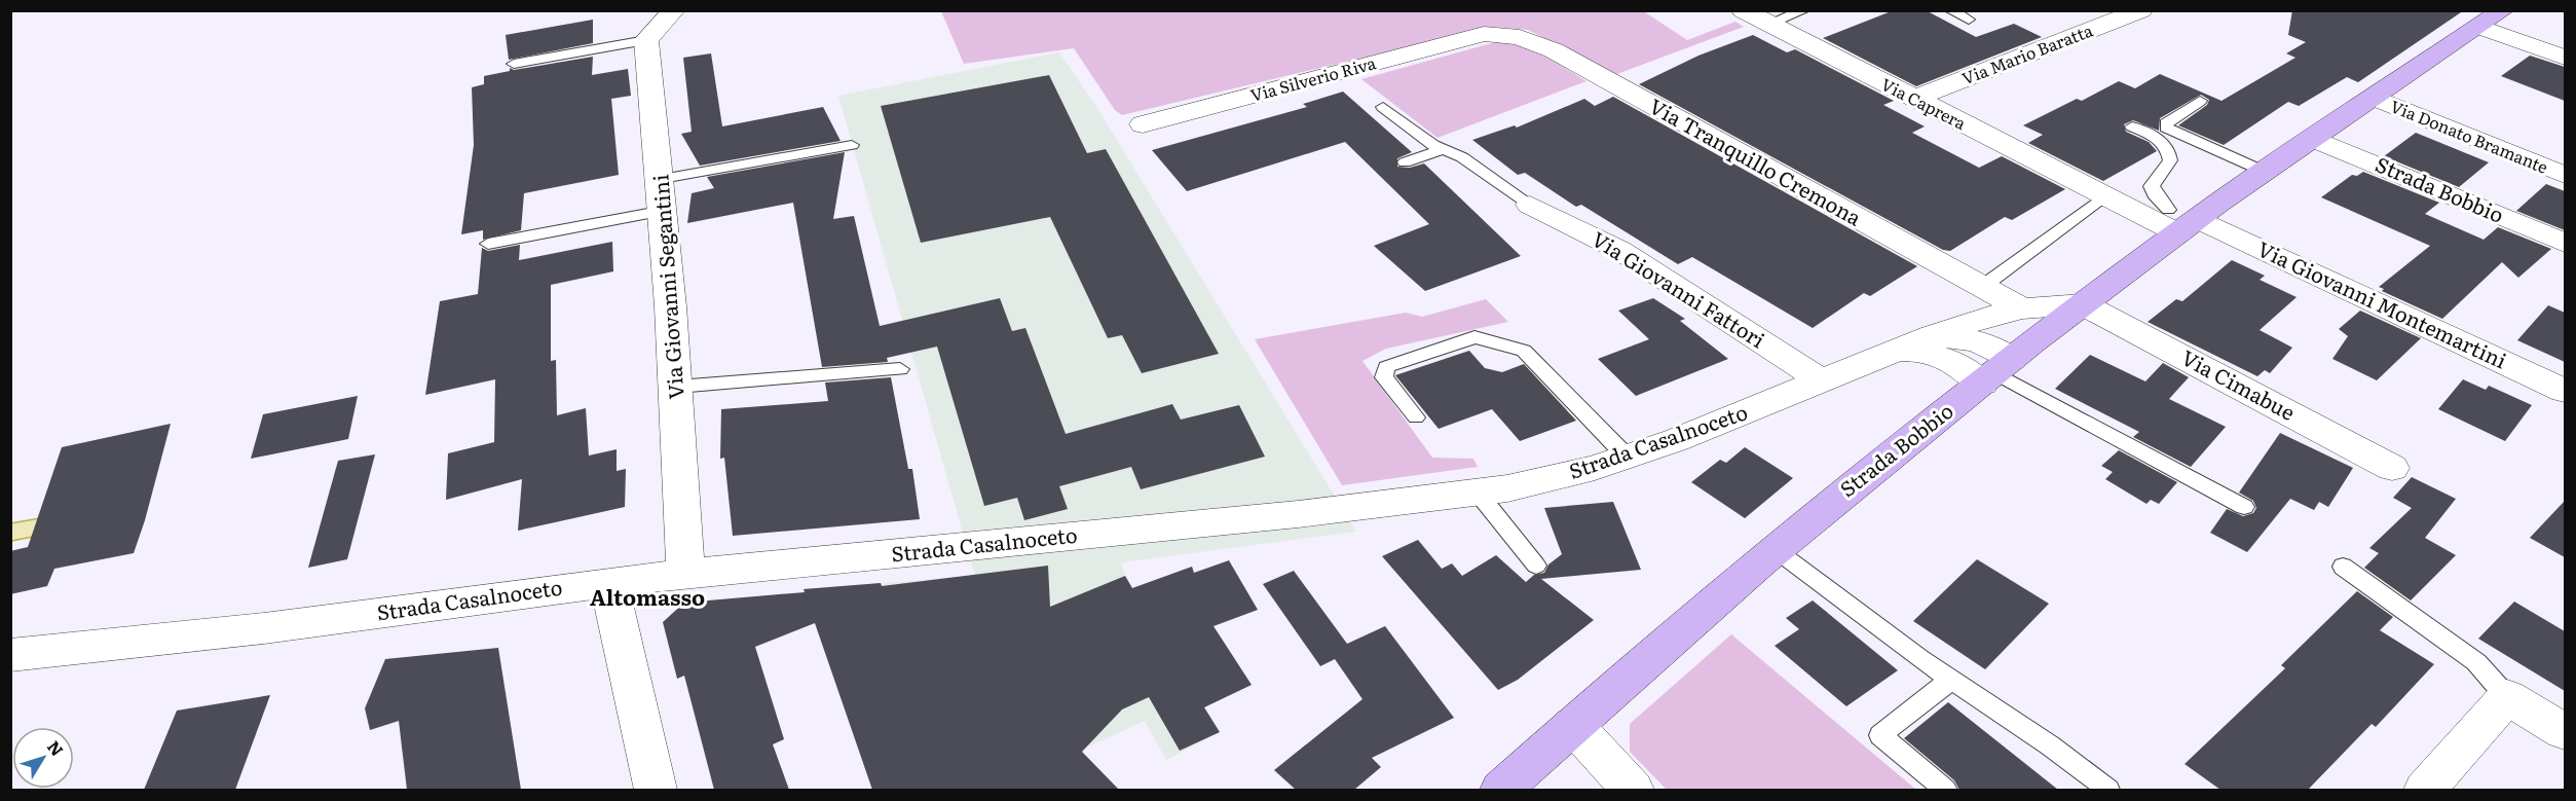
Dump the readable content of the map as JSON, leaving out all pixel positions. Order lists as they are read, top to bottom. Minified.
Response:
{"streets":{"main road":["Strada Bobbio"],"street":["Via Mario Baratta","Via Silverio Riva","Via Caprera","Via Donato Bramante","Via Tranquillo Cremona","Via Giovanni Segantini","Via Giovanni Fattori","Via Giovanni Montemartini","Via Cimabue","Strada Casalnoceto"]},"crossings":[["Via Mario Baratta","Via Caprera"],["Via Silverio Riva","Via Tranquillo Cremona"],["Via Caprera","Strada Bobbio"],["Via Caprera","Via Giovanni Montemartini"],["Via Donato Bramante","Strada Bobbio"],["Via Tranquillo Cremona","Strada Casalnoceto"],["Strada Bobbio","Via Giovanni Montemartini"],["Strada Bobbio","Via Cimabue"],["Strada Bobbio","Strada Casalnoceto"],["Via Giovanni Segantini","Strada Casalnoceto"],["Via Giovanni Fattori","Strada Casalnoceto"],["Via Cimabue","Strada Casalnoceto"]],"districts":["Altomasso"],"north":"top right"}
